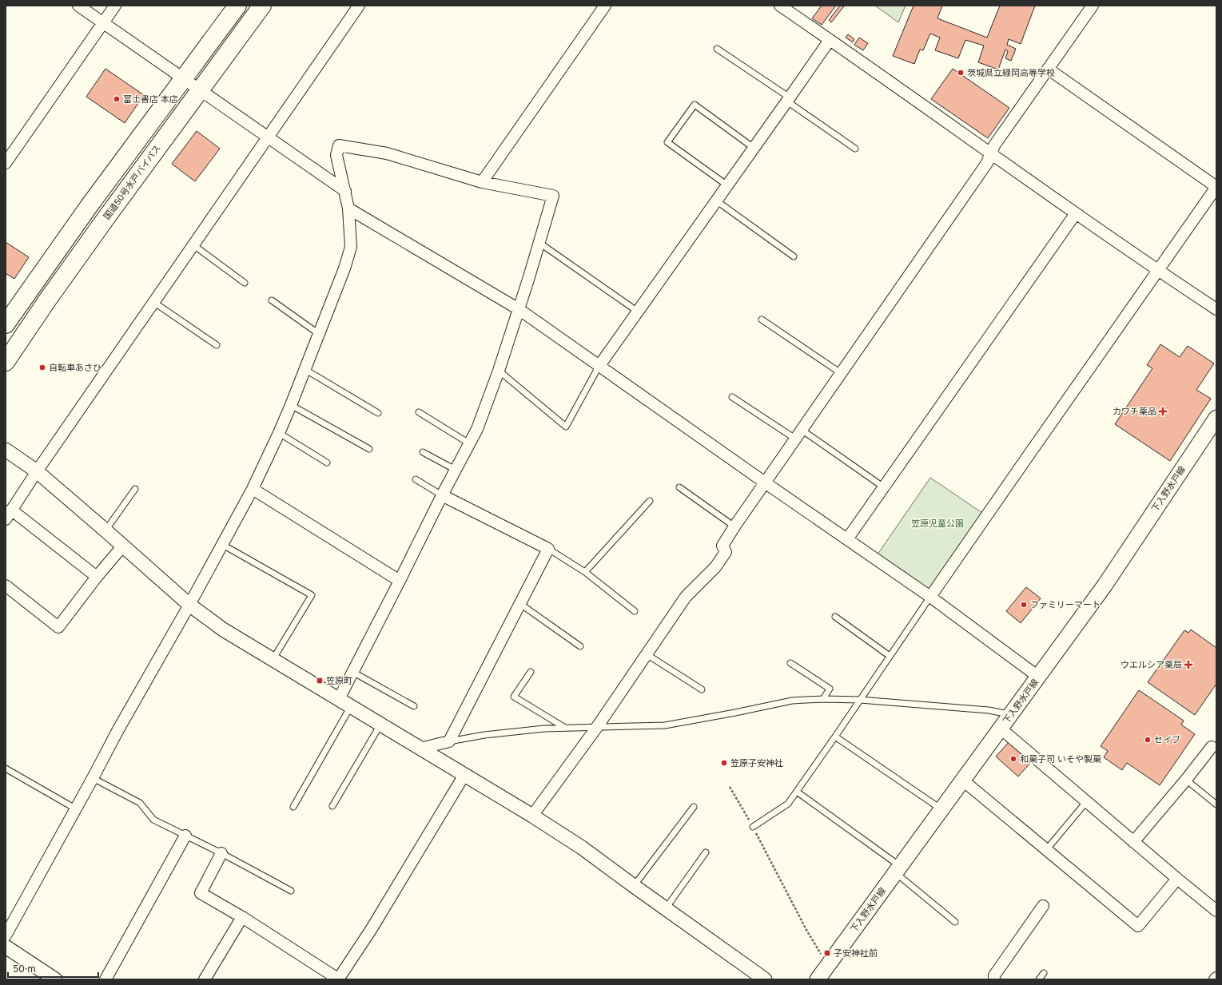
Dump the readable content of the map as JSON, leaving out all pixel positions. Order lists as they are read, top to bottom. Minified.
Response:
{"streets":{"highway":["国道50号水戸バイパス"],"main road":["下入野水戸線"]},"parks":["笠原児童公園"],"places":{"other":["茨城県立緑岡高等学校","富士書店 本店","自転車あさひ","ファミリーマート","セイブ","和菓子司 いそや製菓","笠原子安神社"],"health":["カワチ薬品","ウエルシア薬局"],"transit":["笠原町","子安神社前"]},"scale_bar":"50 m"}
